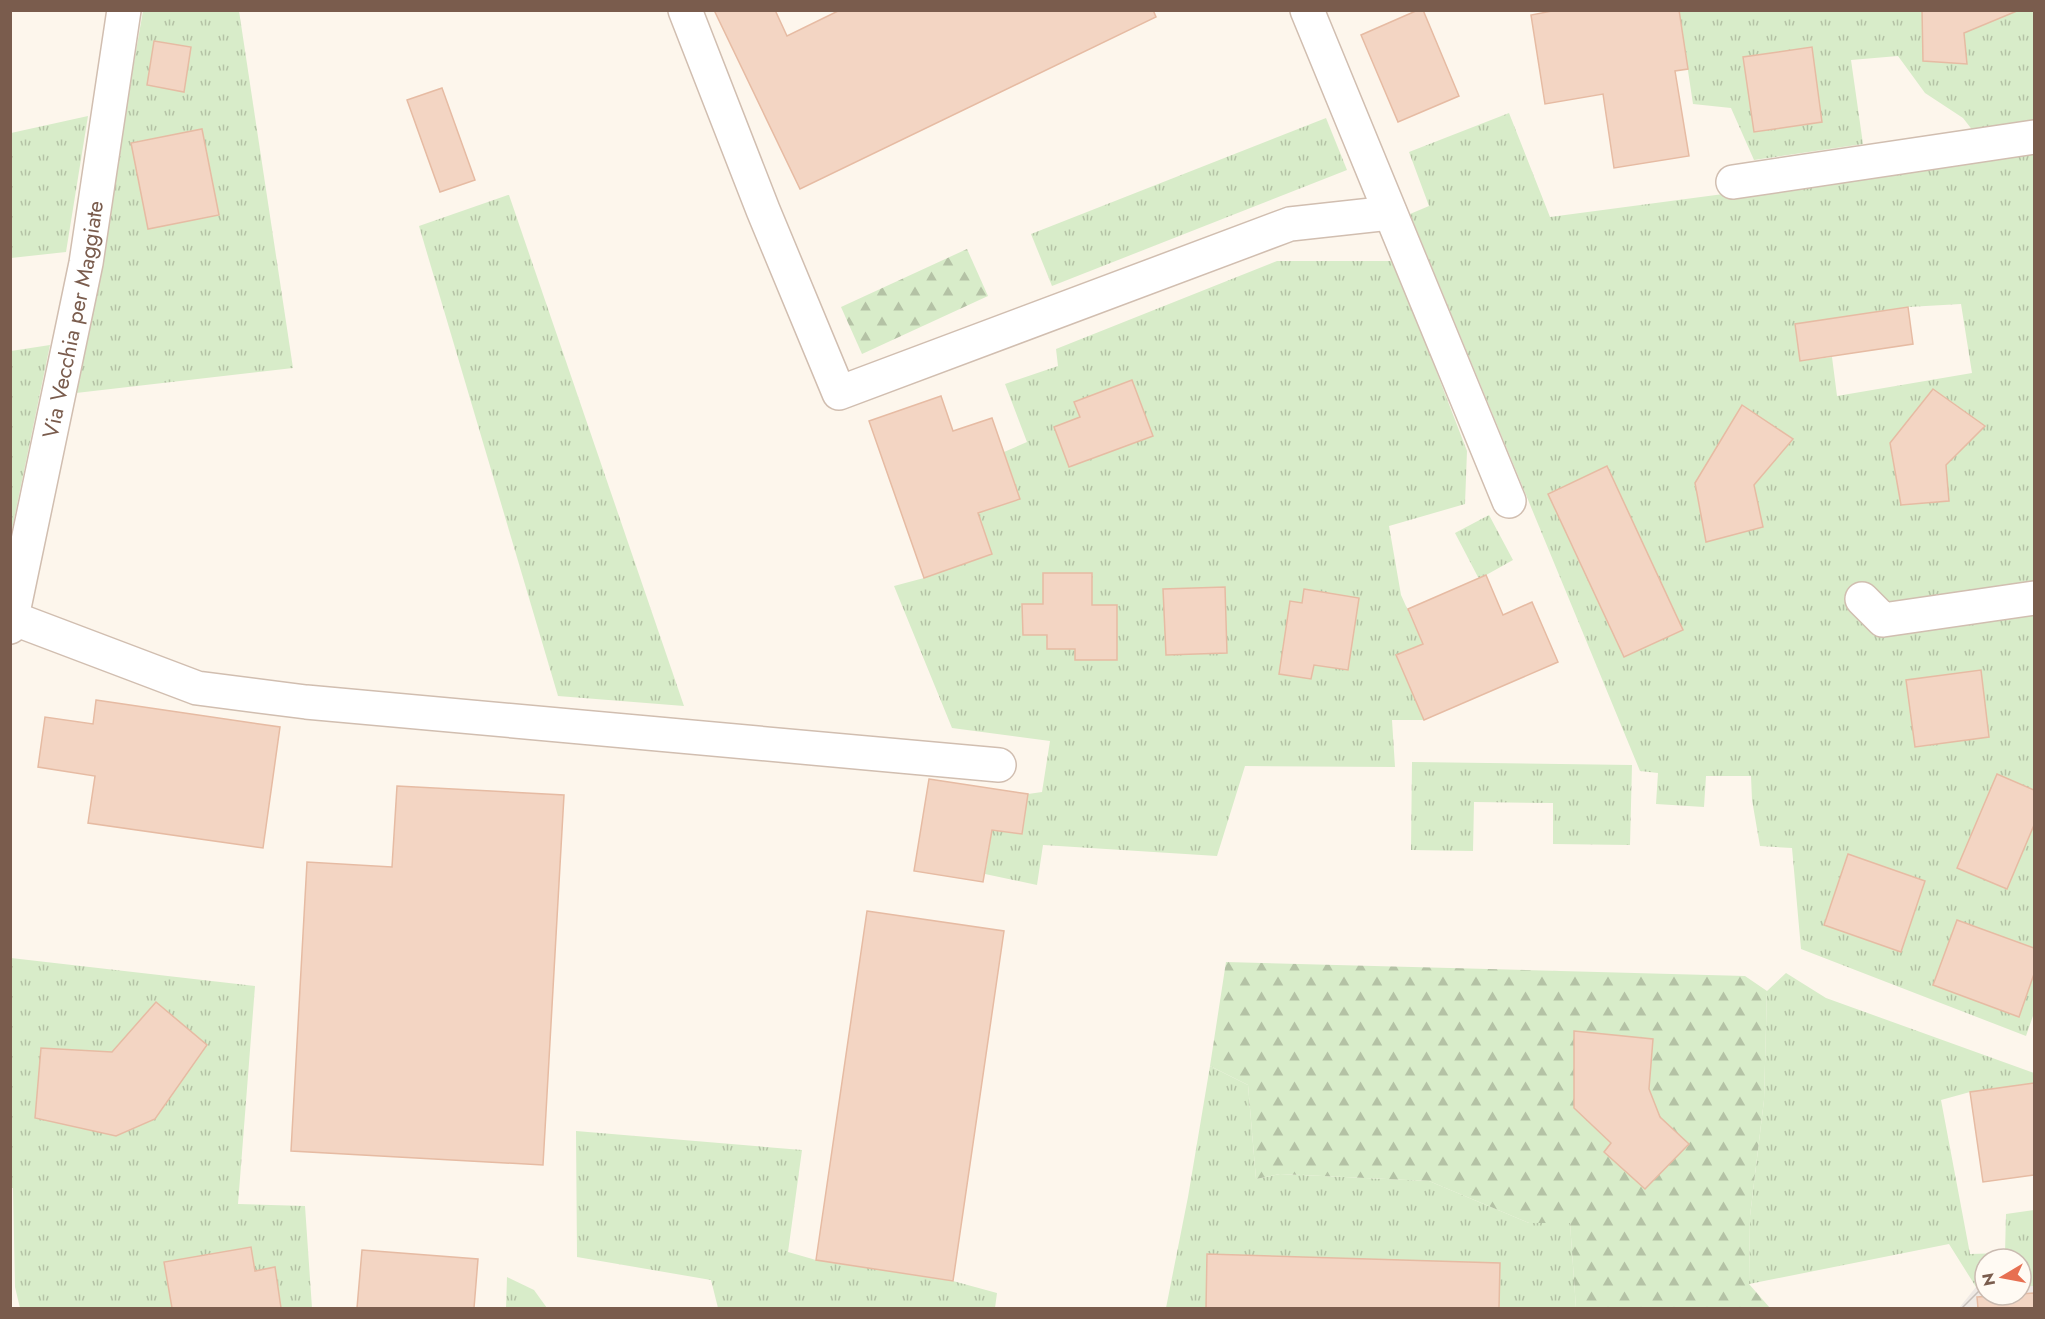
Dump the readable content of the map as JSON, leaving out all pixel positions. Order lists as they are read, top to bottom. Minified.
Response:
{"streets":{"street":["Via Vecchia per Maggiate"]},"north":"left"}
